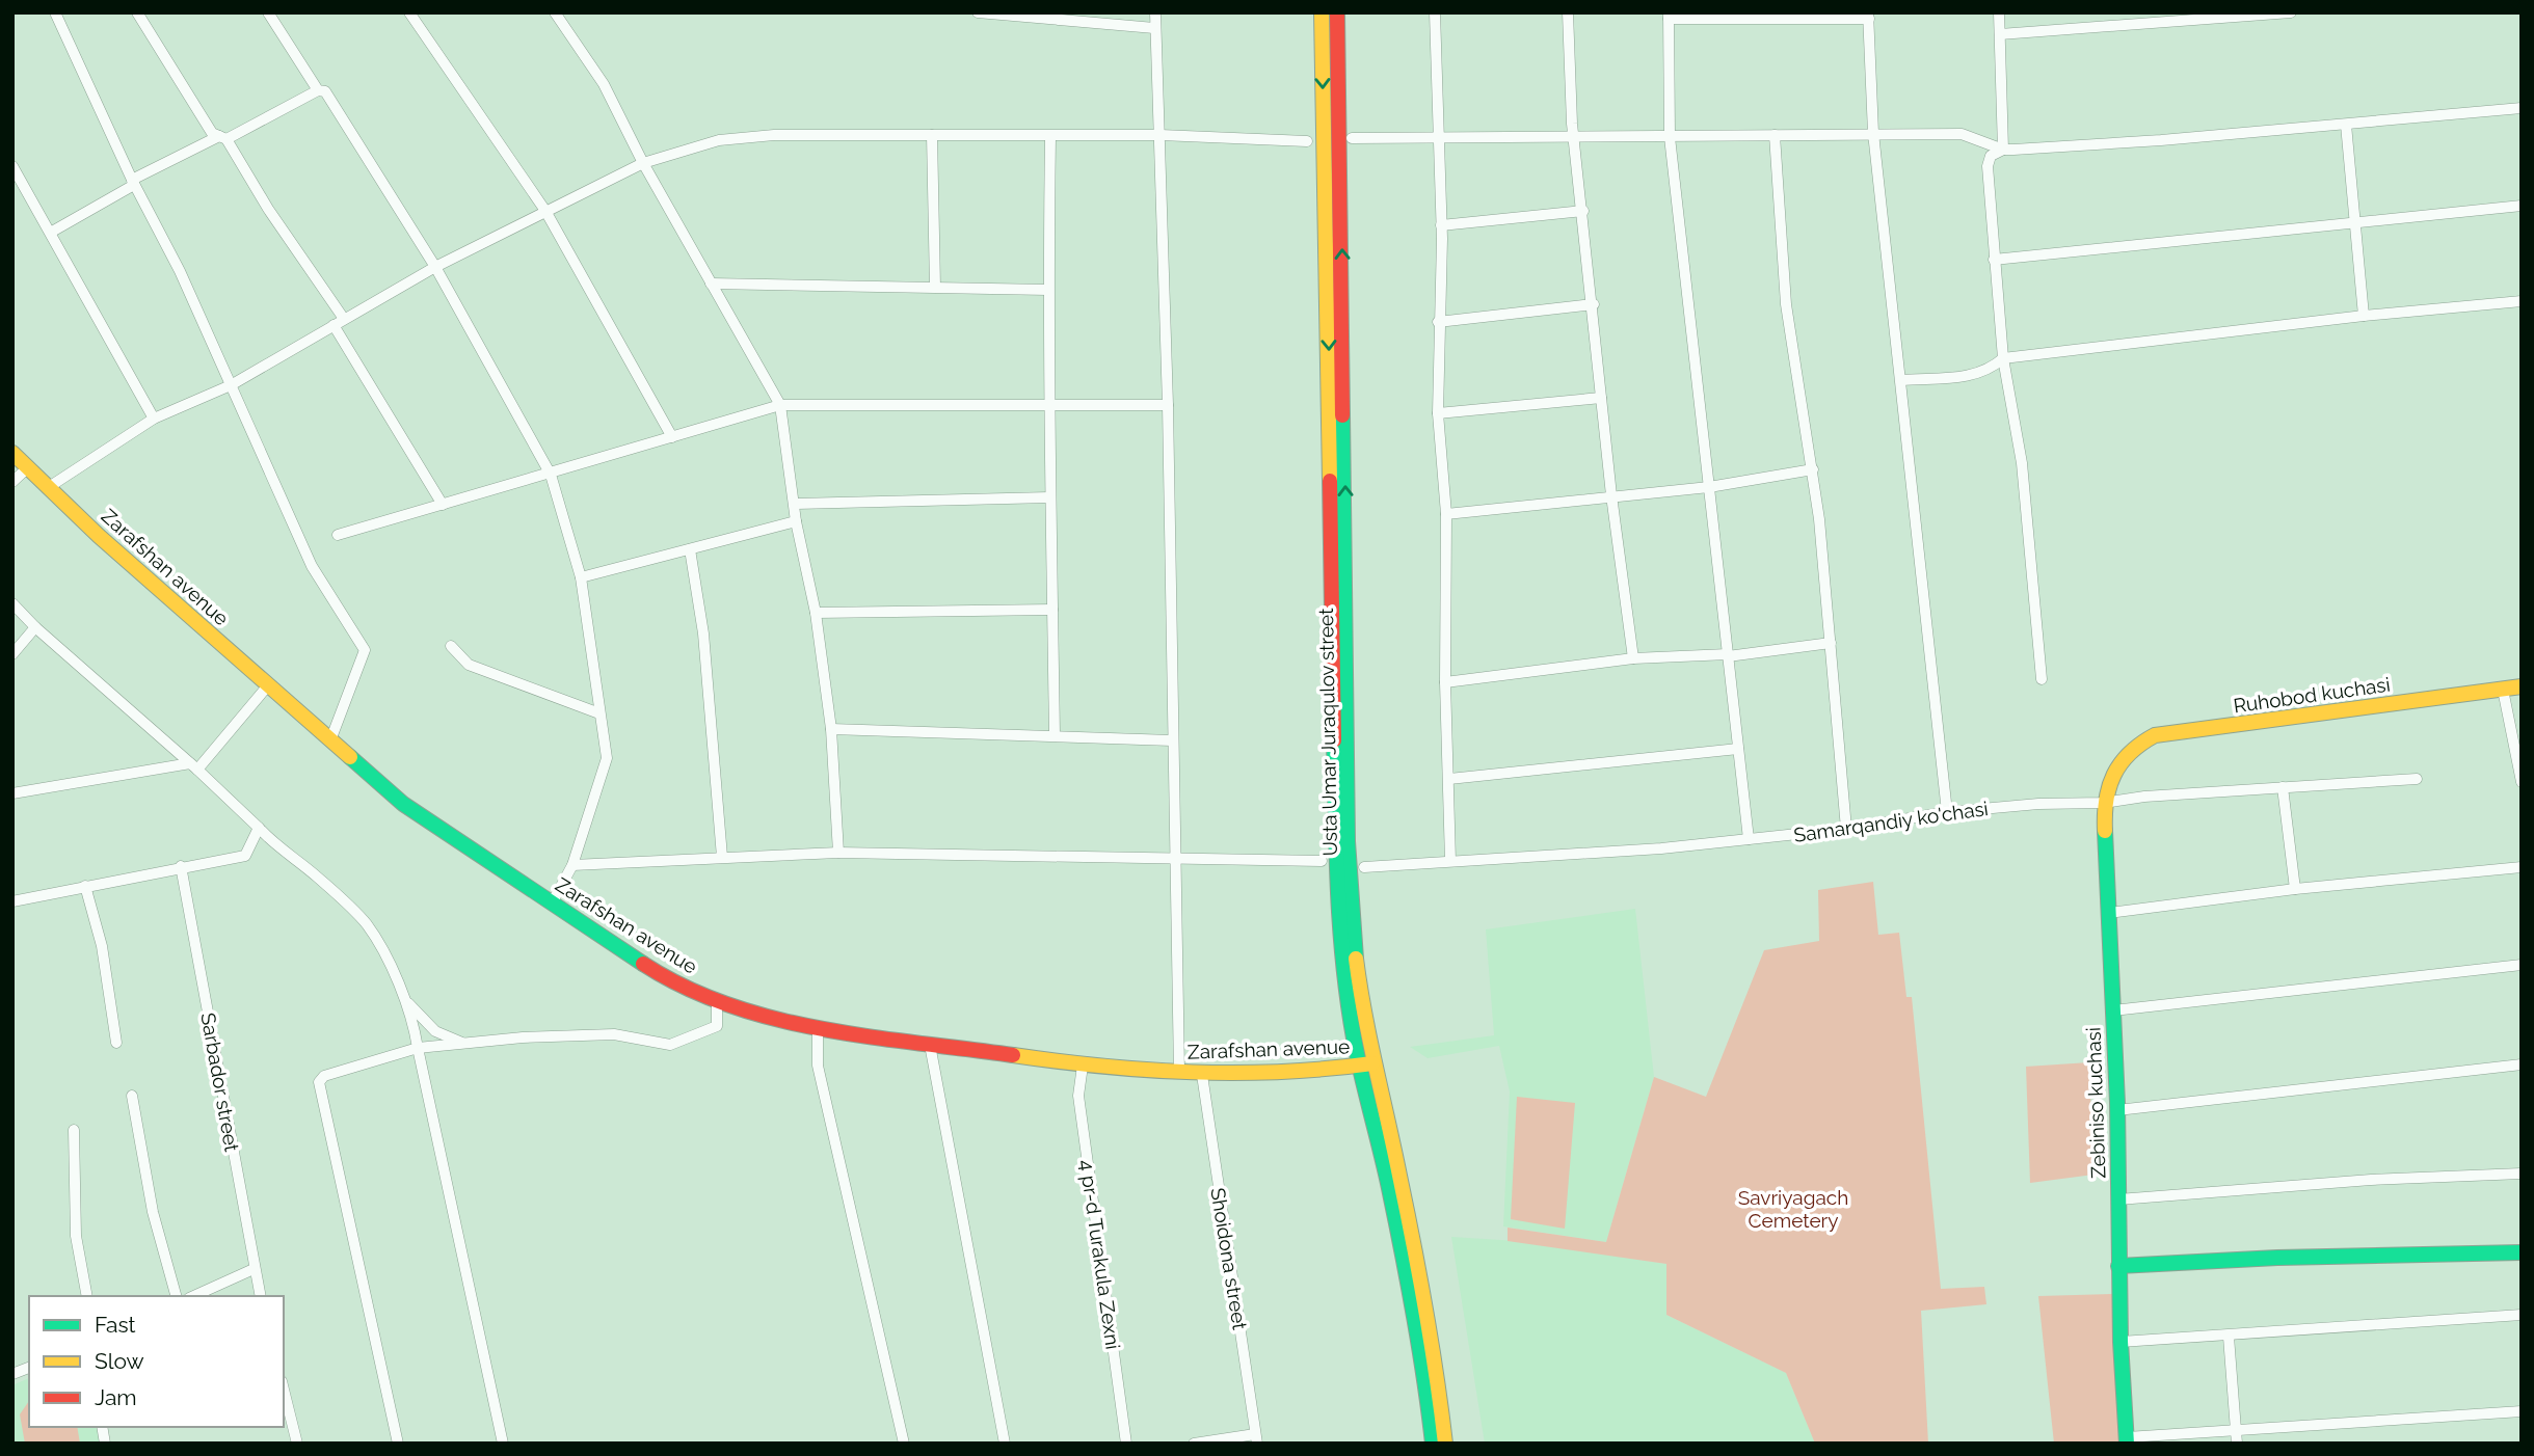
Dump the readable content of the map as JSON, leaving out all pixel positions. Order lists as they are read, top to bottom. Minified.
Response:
{"streets":{"main road":["Zarafshan avenue","Ruhobod kuchasi","Usta Umar Juraqulov street","Zebiniso kuchasi"],"street":["Samarqandiy ko'chasi","Sarbador street","4 pr-d Turakula Zexni","Shoidona street"]},"crossings":[["Zarafshan avenue","Usta Umar Juraqulov street"],["Zarafshan avenue","4 pr-d Turakula Zexni"],["Zarafshan avenue","Shoidona street"],["Ruhobod kuchasi","Zebiniso kuchasi"],["Samarqandiy ko'chasi","Zebiniso kuchasi"]],"parks":["Savriyagach Cemetery"],"legend":["Fast","Slow","Jam"]}
